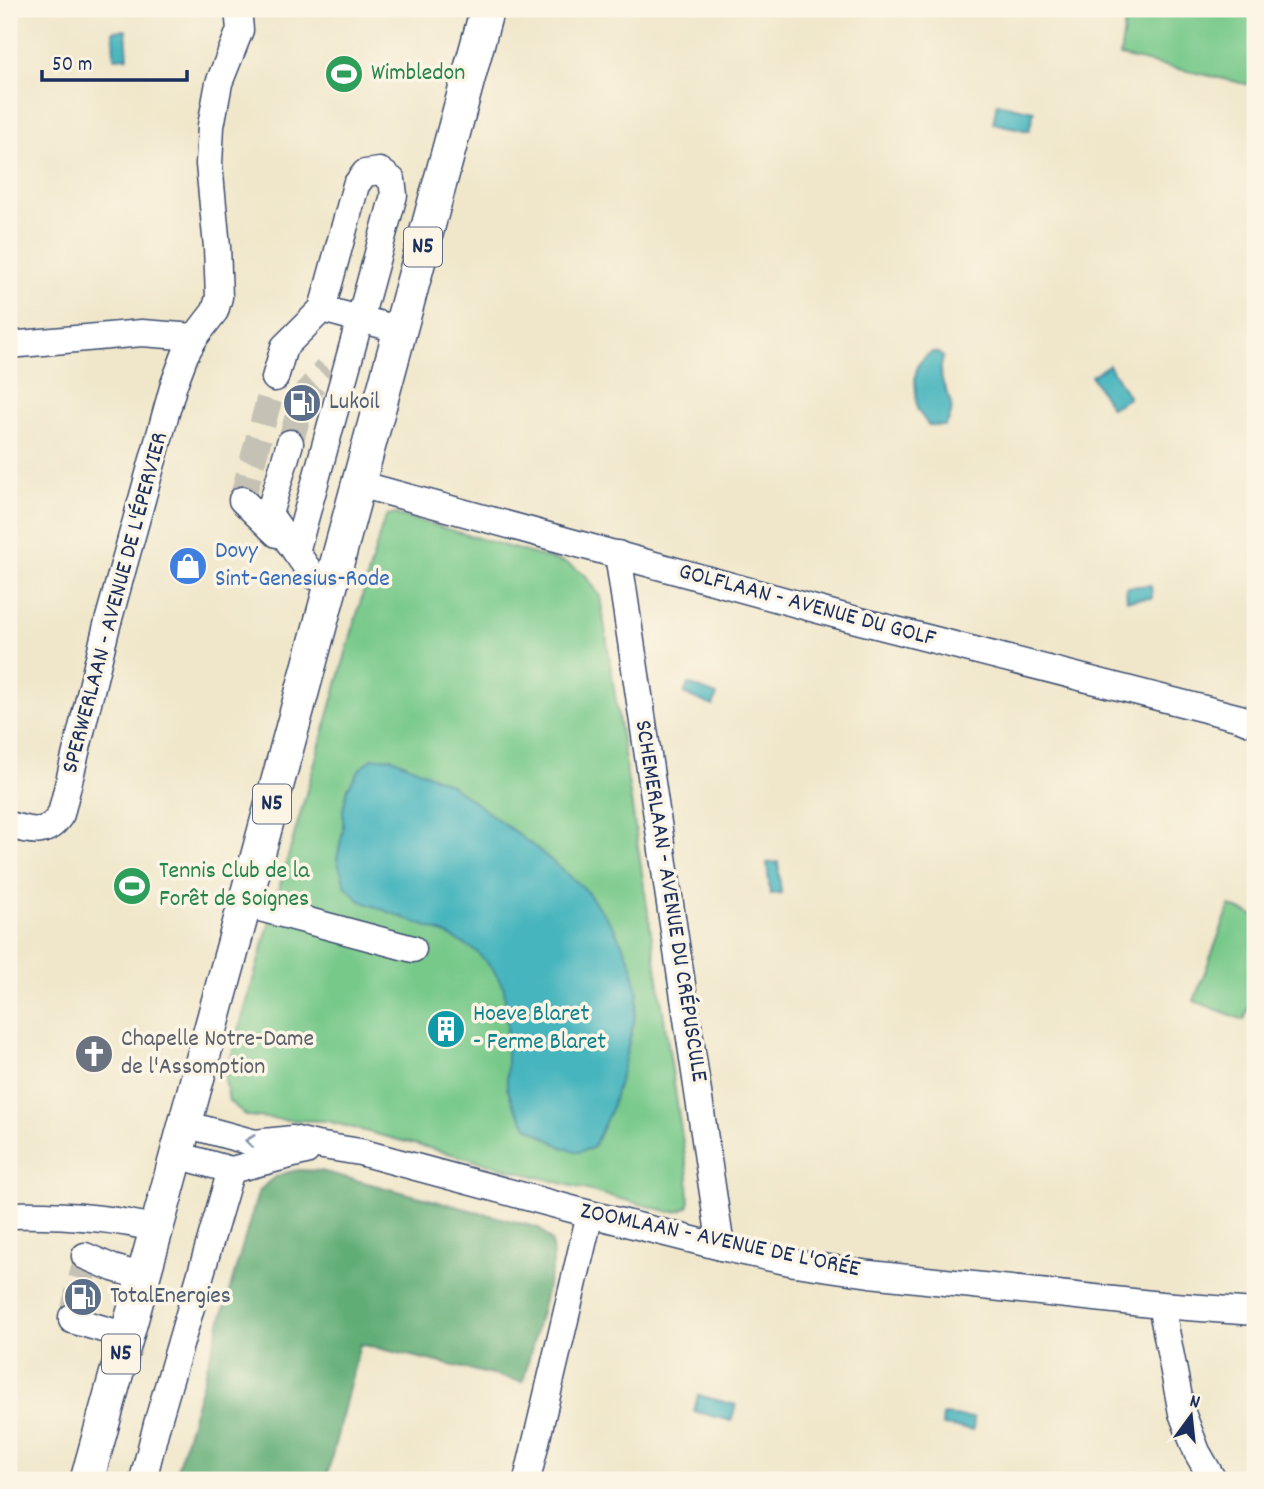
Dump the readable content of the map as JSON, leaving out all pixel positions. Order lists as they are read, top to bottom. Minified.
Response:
{"streets":{"main road":["N5"],"street":["SPERWERLAAN - AVENUE DE L'ÉPERVIER","GOLFLAAN - AVENUE DU GOLF","SCHEMERLAAN - AVENUE DU CRÉPUSCULE","ZOOMLAAN - AVENUE DE L'ORÉE"]},"crossings":[["N5","GOLFLAAN - AVENUE DU GOLF"],["N5","ZOOMLAAN - AVENUE DE L'ORÉE"],["GOLFLAAN - AVENUE DU GOLF","SCHEMERLAAN - AVENUE DU CRÉPUSCULE"],["SCHEMERLAAN - AVENUE DU CRÉPUSCULE","ZOOMLAAN - AVENUE DE L'ORÉE"]],"places":{"sports":["Wimbledon","Tennis Club de la Forêt de Soignes"],"fuel station":["Lukoil","TotalEnergies"],"shop":["Dovy Sint-Genesius-Rode"],"building":["Hoeve Blaret - Ferme Blaret"],"church":["Chapelle Notre-Dame de l'Assomption"]},"scale_bar":"50 m","north":"top"}
